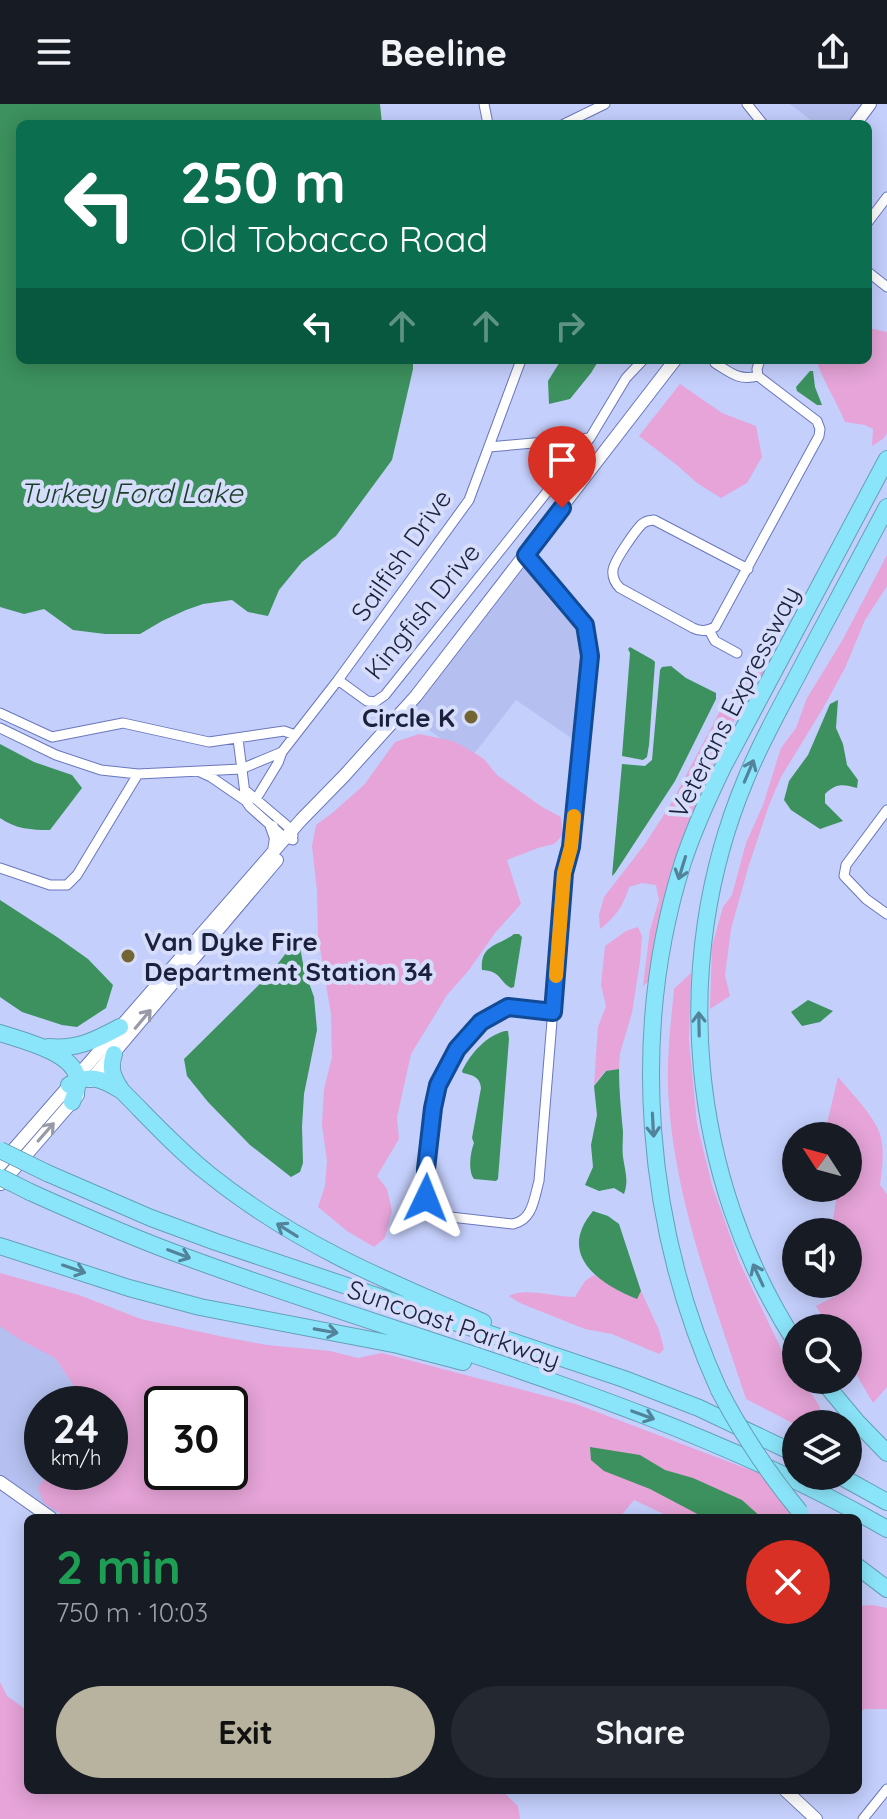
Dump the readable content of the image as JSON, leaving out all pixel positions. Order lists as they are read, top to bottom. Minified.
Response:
{"streets":{"highway":["Veterans Expressway","Suncoast Parkway"],"street":["Sailfish Drive","Kingfish Drive"]},"crossings":[["Sailfish Drive","Kingfish Drive"]],"water":["Turkey Ford Lake"],"places":["Circle K","Van Dyke Fire Department Station 34"],"north":"top left","page":{"header":"Beeline","turn":["250 m","Old Tobacco Road"],"speed":"24 km/h","limit":"30","heading":["2 min","750 m · 10:03"],"buttons":["Exit","Share"]}}
